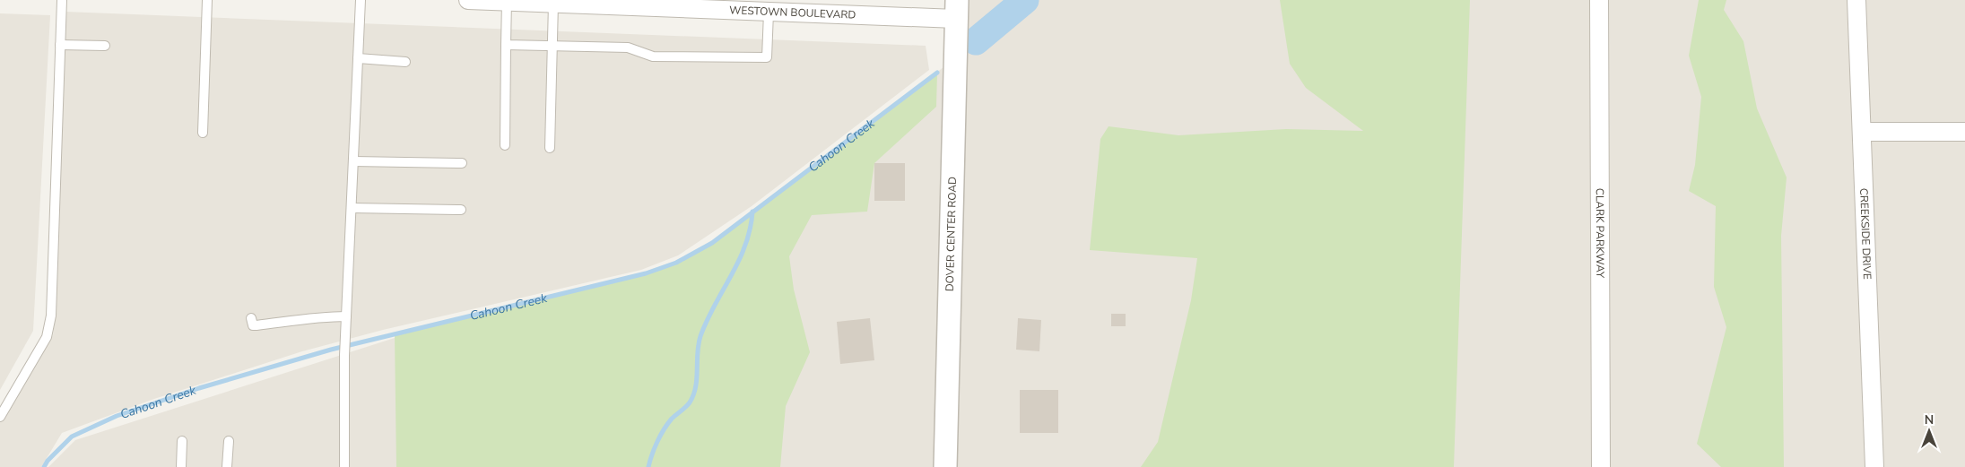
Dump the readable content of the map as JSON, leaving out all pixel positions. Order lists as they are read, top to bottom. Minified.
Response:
{"streets":{"street":["WESTOWN BOULEVARD","DOVER CENTER ROAD","CLARK PARKWAY","CREEKSIDE DRIVE"]},"crossings":[["WESTOWN BOULEVARD","DOVER CENTER ROAD"]],"water":["Cahoon Creek"],"north":"top"}
